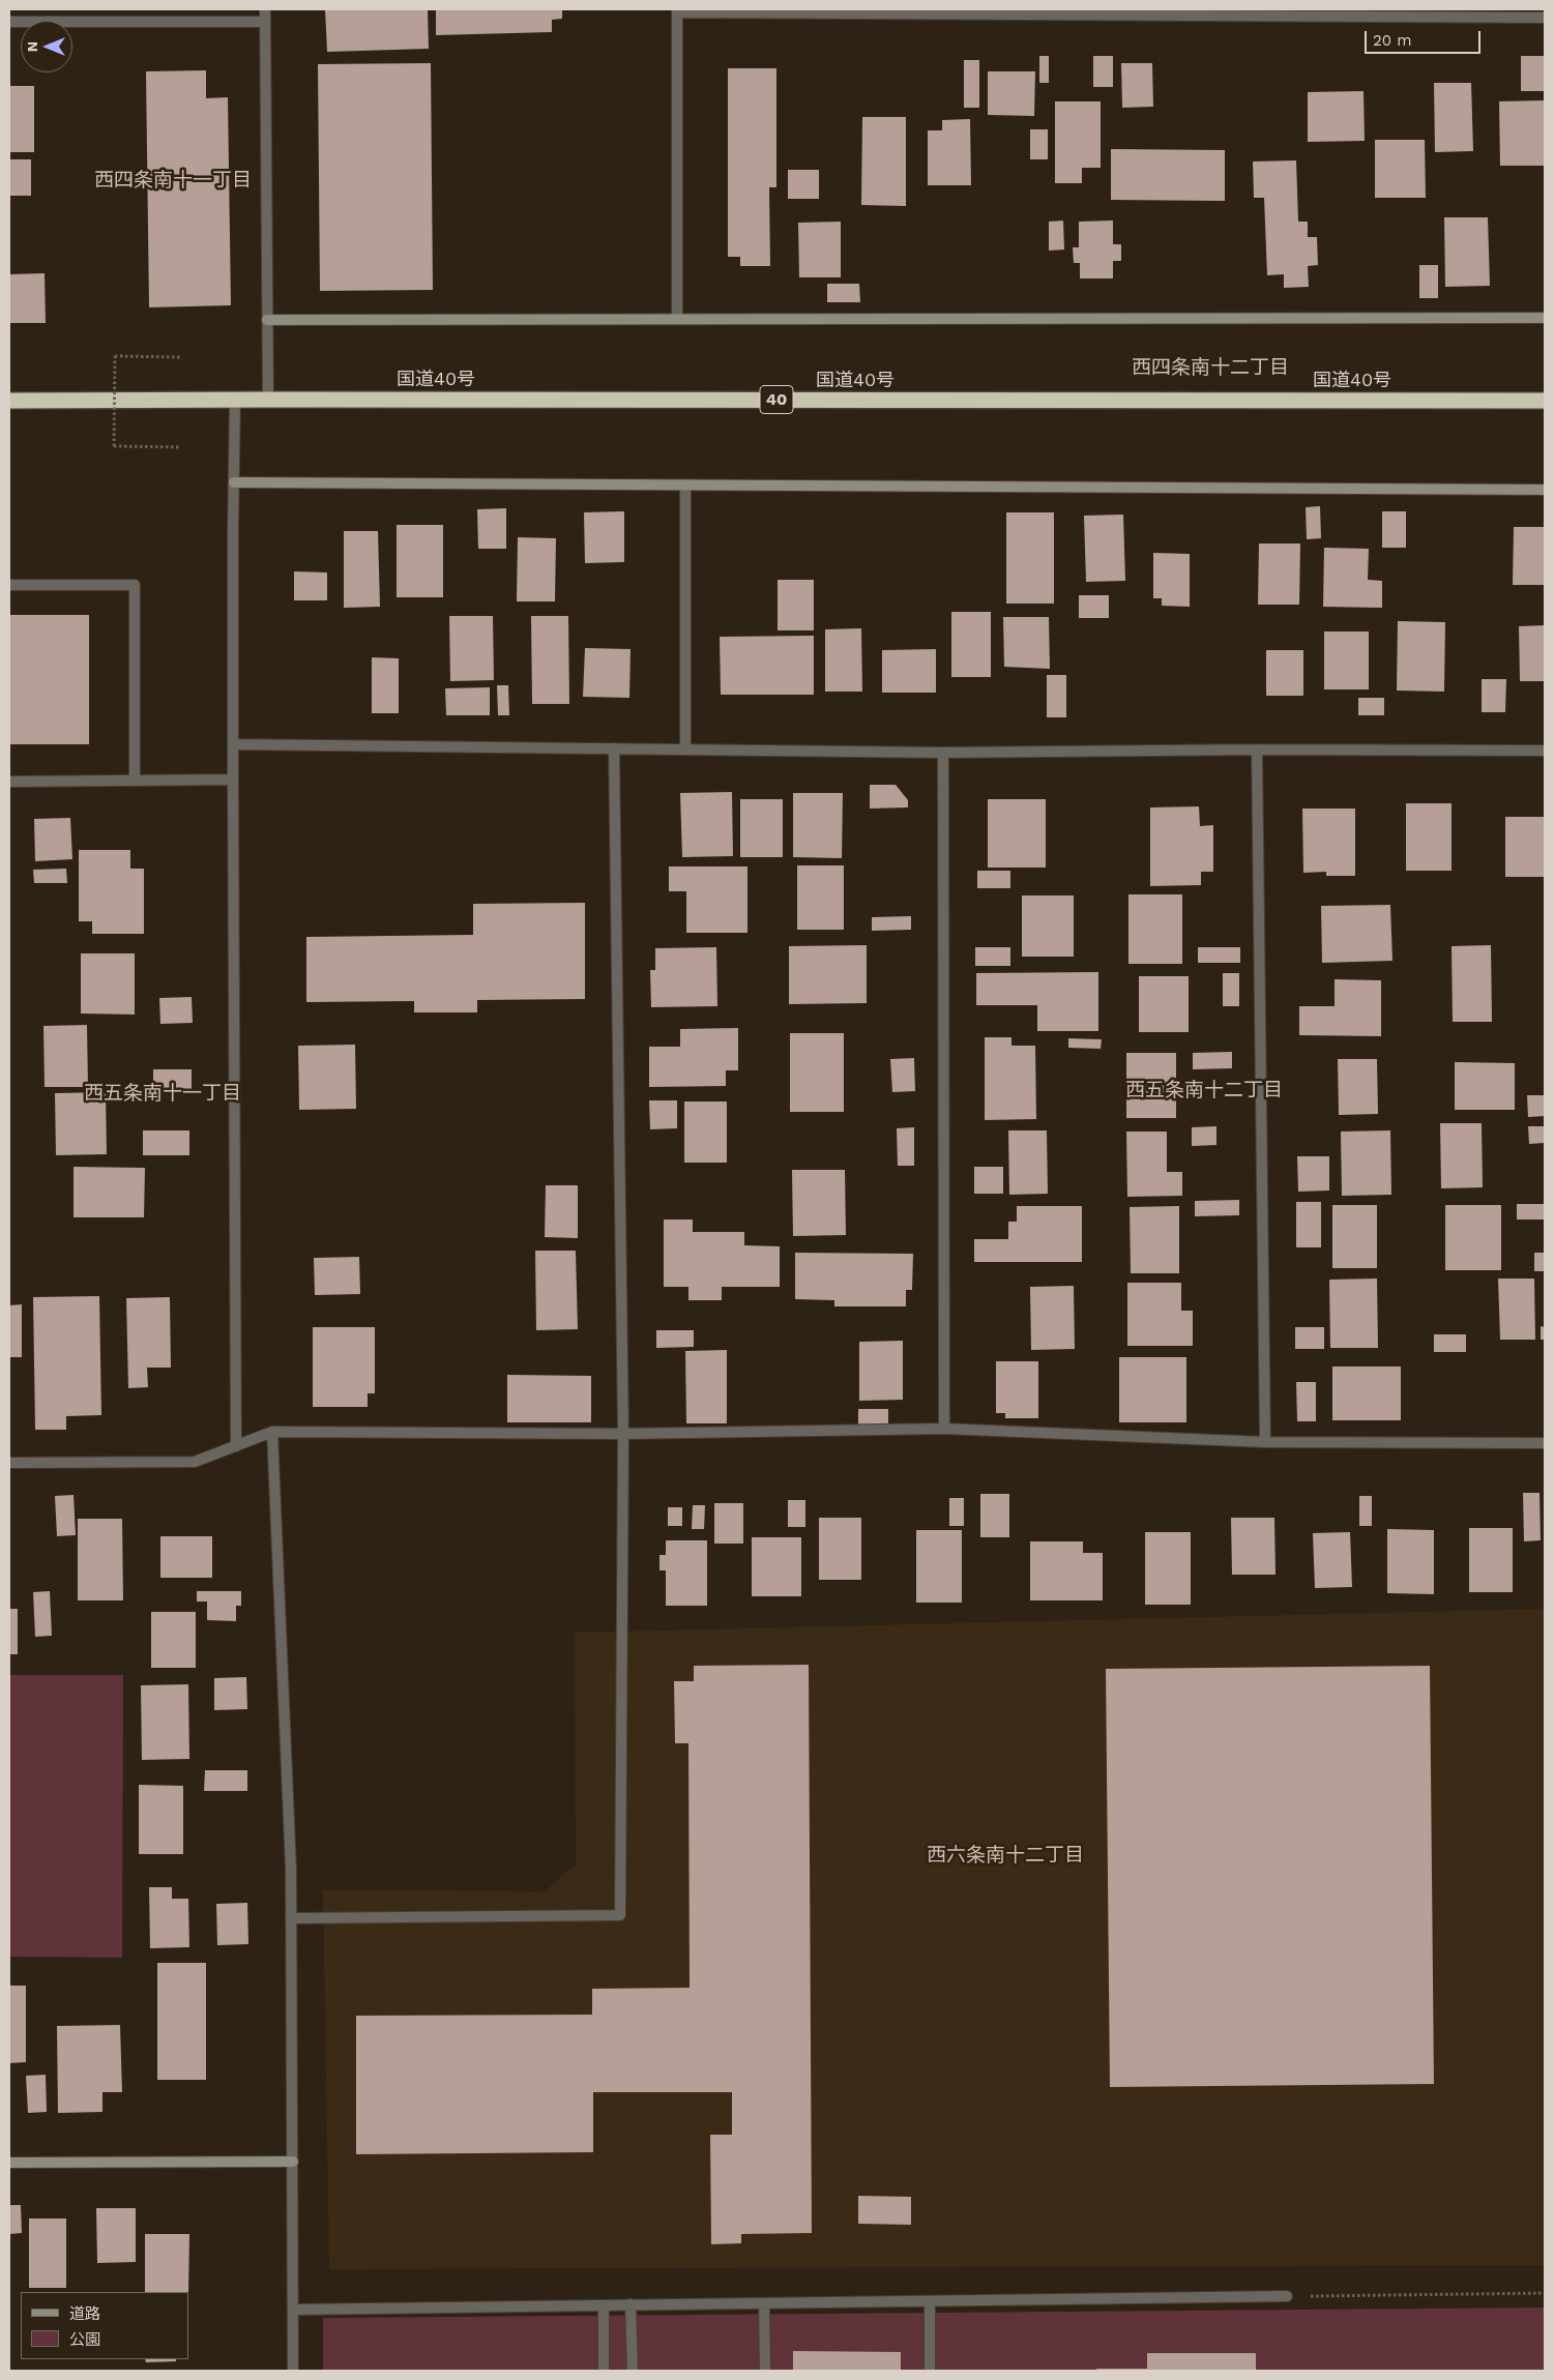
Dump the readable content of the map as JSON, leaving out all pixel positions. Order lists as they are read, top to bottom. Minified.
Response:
{"streets":{"highway":["国道40号","40"]},"districts":["西四条南十一丁目","西四条南十二丁目","西五条南十二丁目","西五条南十一丁目","西六条南十二丁目"],"legend":["道路","公園"],"scale_bar":"20 m","north":"left"}
